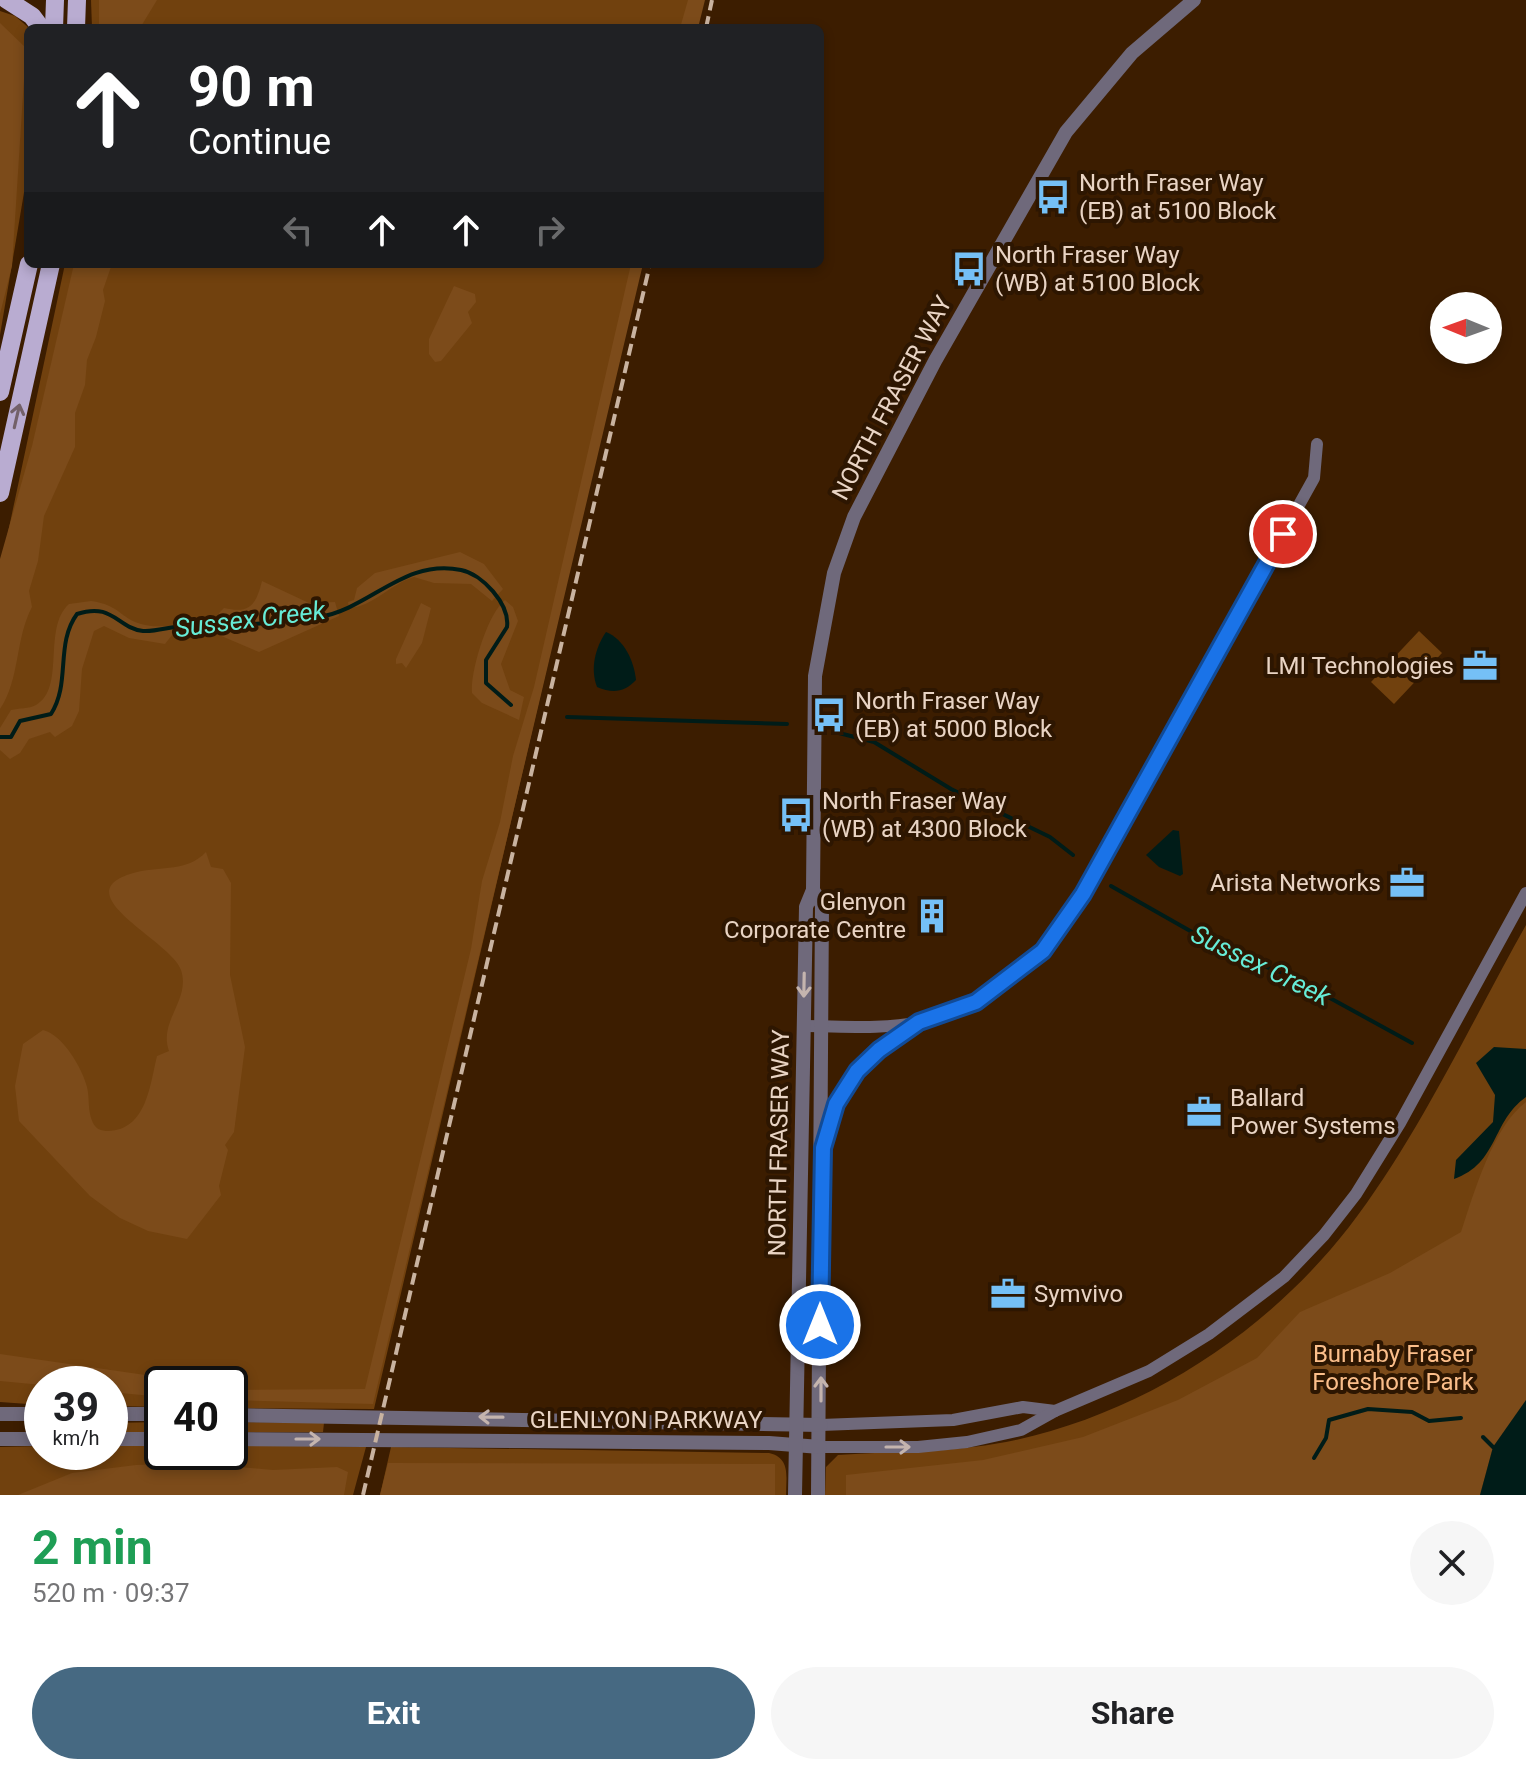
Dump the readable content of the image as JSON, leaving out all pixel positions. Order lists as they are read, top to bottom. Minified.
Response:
{"streets":{"street":["NORTH FRASER WAY","GLENLYON PARKWAY"]},"crossings":[["NORTH FRASER WAY","GLENLYON PARKWAY"]],"water":["Sussex Creek"],"parks":["Burnaby Fraser Foreshore Park"],"places":{"bus stop":["North Fraser Way (EB) at 5100 Block","North Fraser Way (WB) at 5100 Block","North Fraser Way (EB) at 5000 Block","North Fraser Way (WB) at 4300 Block"],"office":["LMI Technologies","Arista Networks","Ballard Power Systems","Symvivo"],"building":["Glenyon Corporate Centre"]},"north":"left","page":{"turn":["90 m","Continue"],"speed":"39 km/h","limit":"40","heading":["2 min","520 m · 09:37"],"buttons":["Exit","Share"]}}
